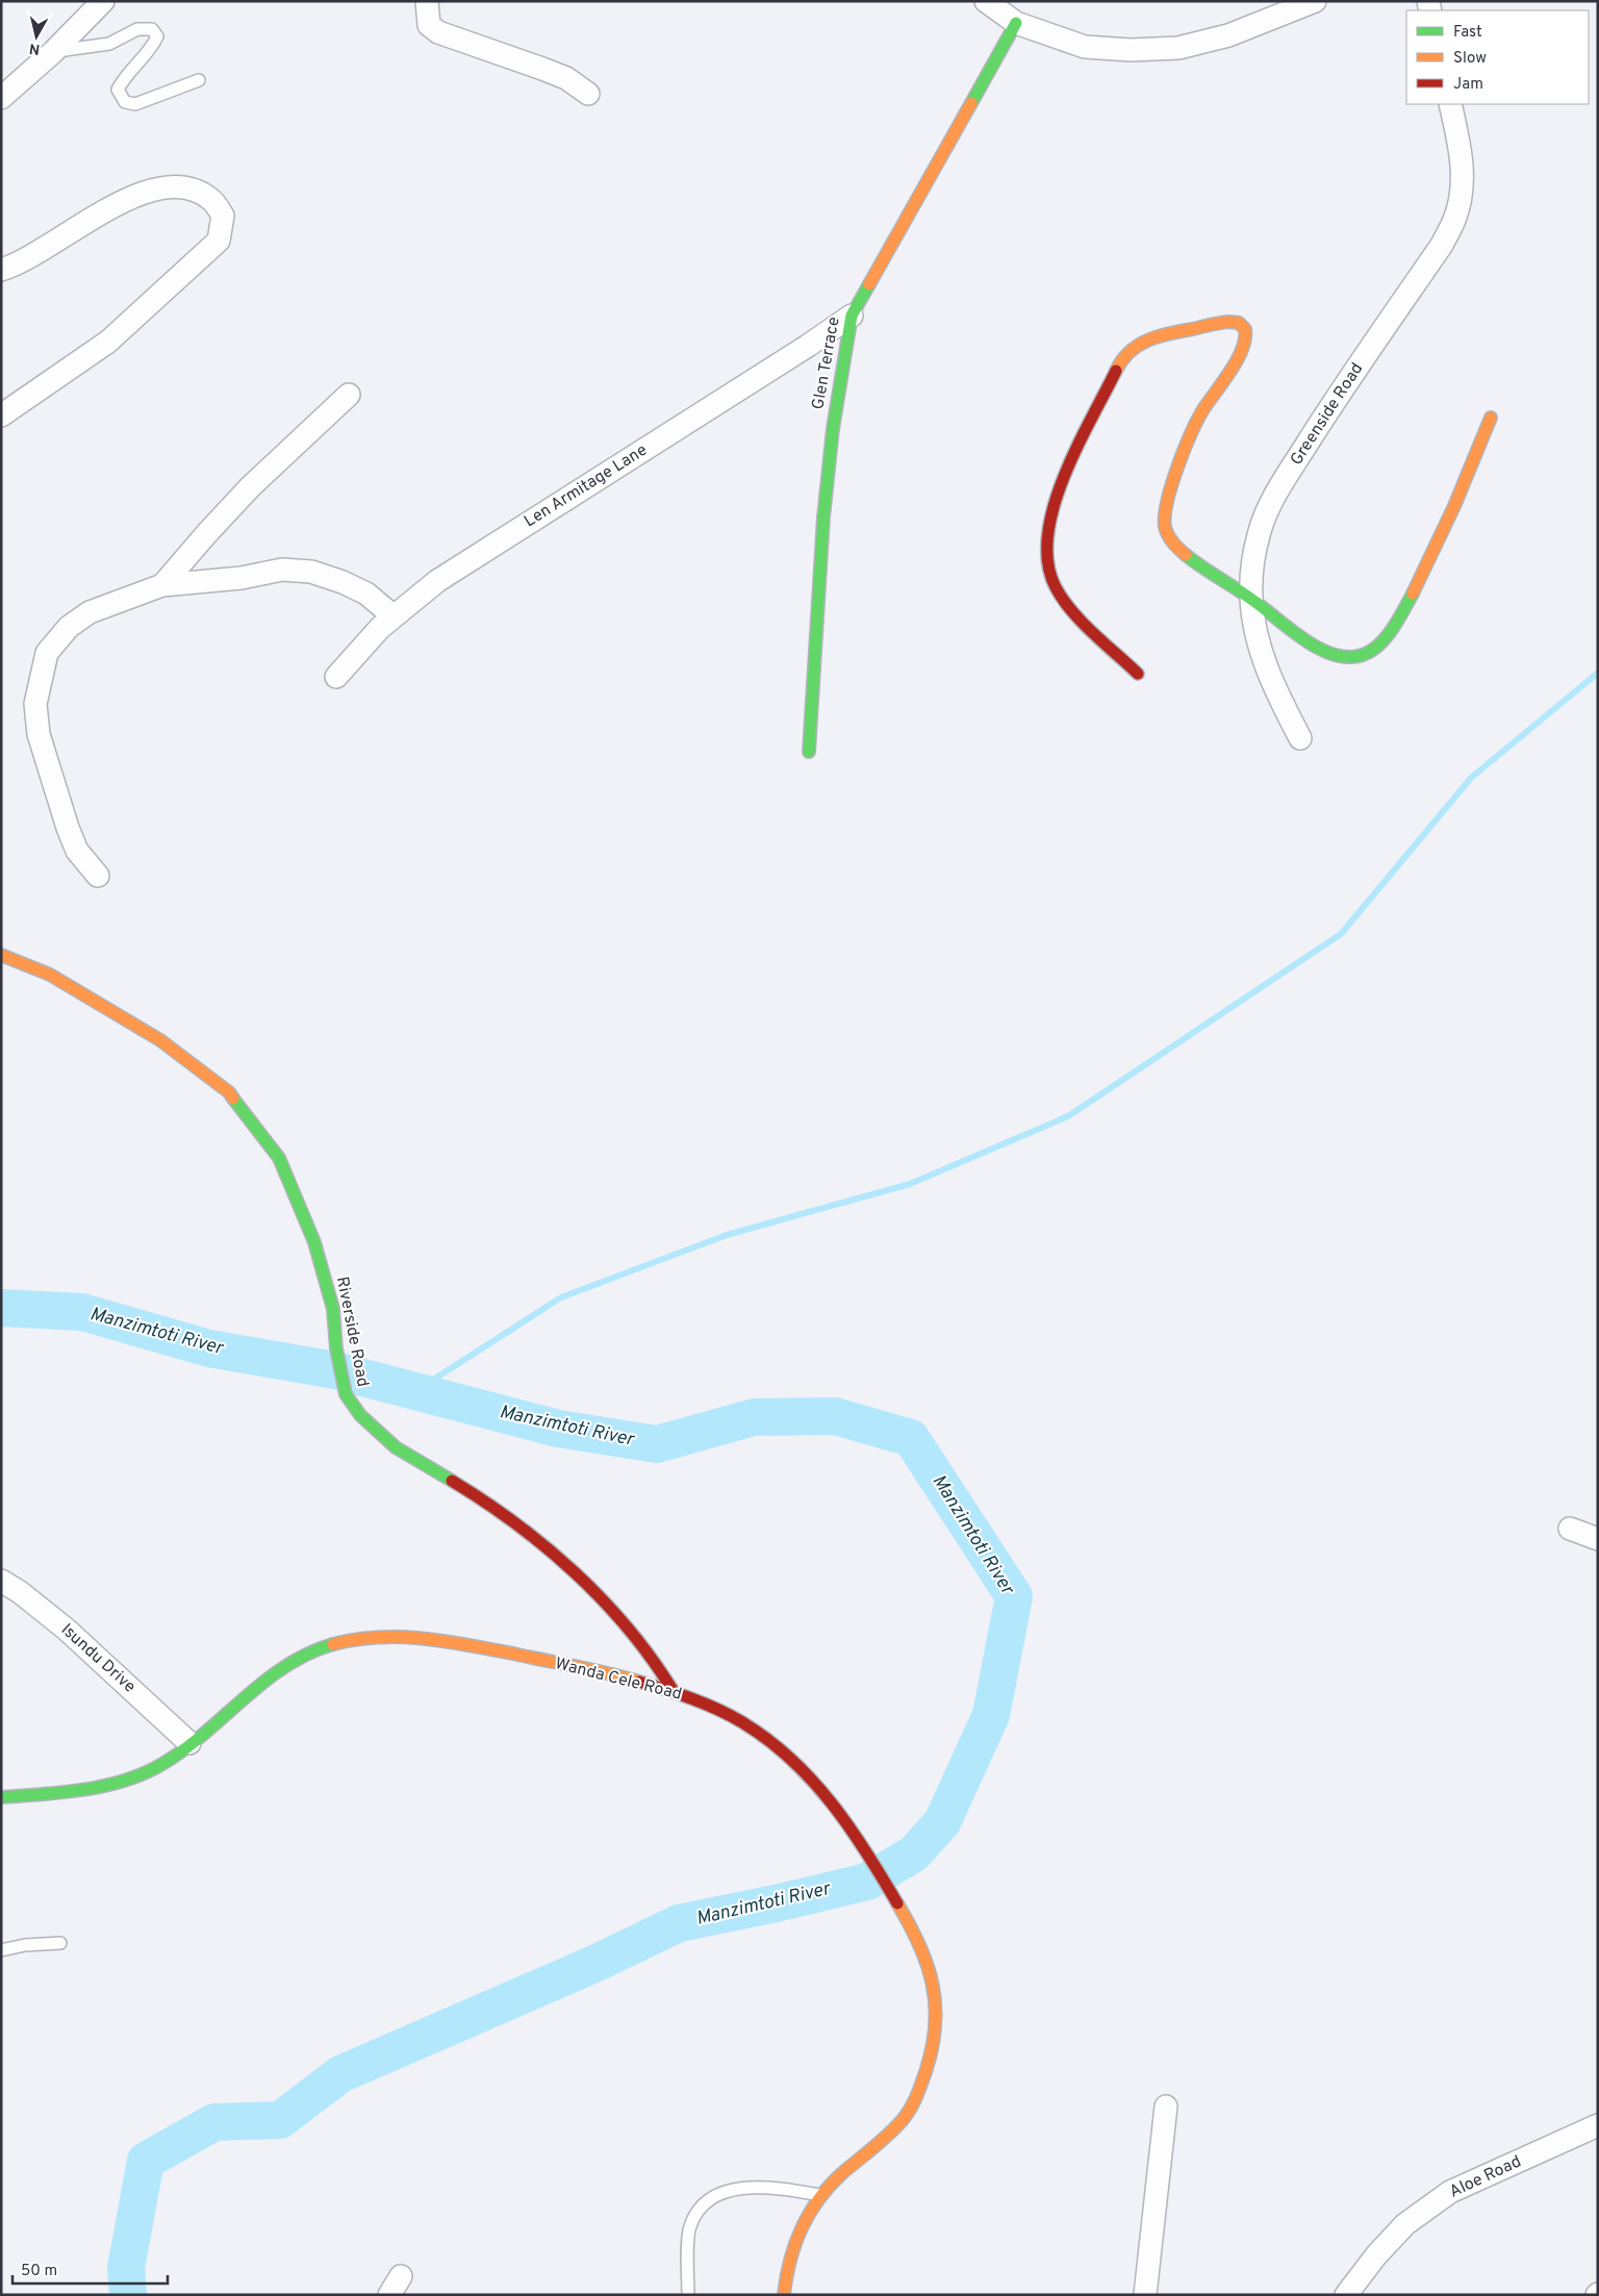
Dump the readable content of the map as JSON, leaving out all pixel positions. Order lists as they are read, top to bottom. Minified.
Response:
{"streets":{"street":["Glen Terrace","Greenside Road","Len Armitage Lane","Riverside Road","Isundu Drive","Wanda Cele Road","Aloe Road"]},"crossings":[["Glen Terrace","Len Armitage Lane"],["Riverside Road","Wanda Cele Road"],["Isundu Drive","Wanda Cele Road"]],"water":["Manzimtoti River"],"legend":["Fast","Slow","Jam"],"scale_bar":"50 m","north":"bottom"}
